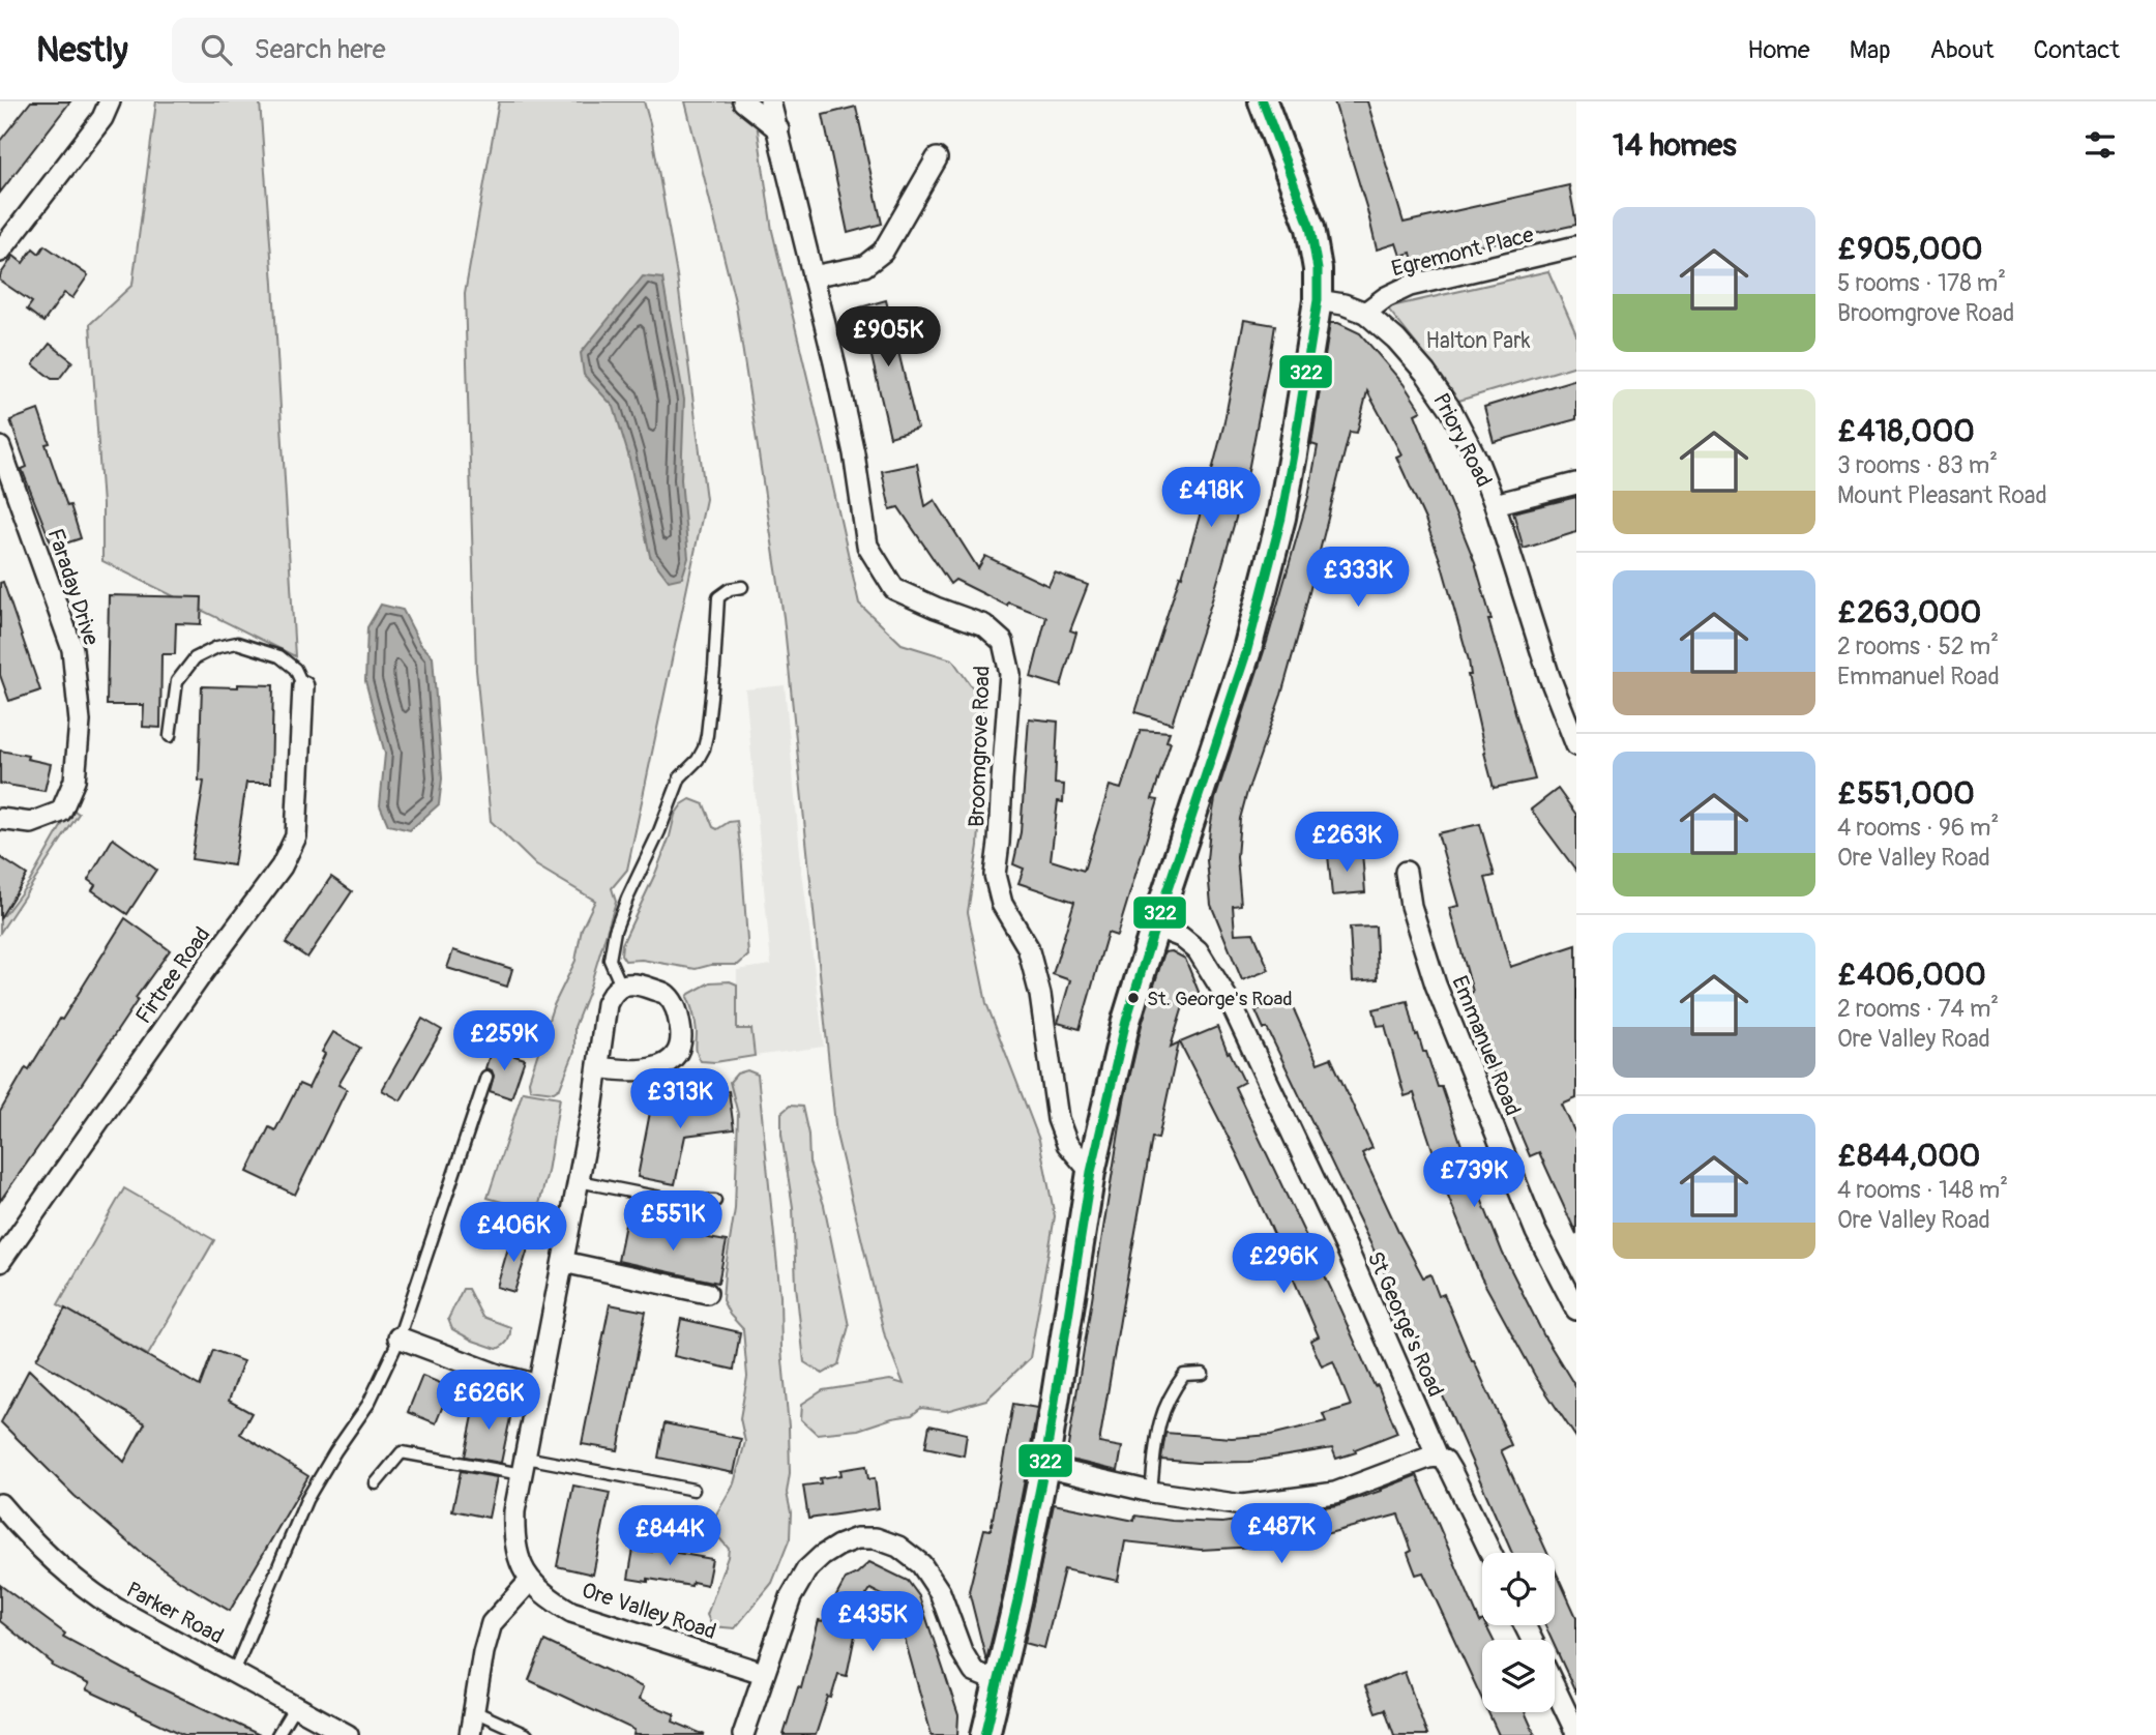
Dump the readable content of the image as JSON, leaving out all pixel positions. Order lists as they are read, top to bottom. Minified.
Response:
{"streets":{"street":["Egremont Place","Priory Road","Faraday Drive","Broomgrove Road","Firtree Road","Emmanuel Road","St George's Road","Ore Valley Road","Parker Road"]},"crossings":[["Egremont Place","Priory Road"]],"parks":["Halton Park"],"places":["St. George's Road"],"lines":["transit line 322"],"page":{"header":"Nestly","search":"Search here","nav":["Home","Map","About","Contact"],"heading":"14 homes","list":[{"name":"£905,000","note":"5 rooms · 178 m² · Broomgrove Road"},{"name":"£418,000","note":"3 rooms · 83 m² · Mount Pleasant Road"},{"name":"£263,000","note":"2 rooms · 52 m² · Emmanuel Road"},{"name":"£551,000","note":"4 rooms · 96 m² · Ore Valley Road"},{"name":"£406,000","note":"2 rooms · 74 m² · Ore Valley Road"},{"name":"£844,000","note":"4 rooms · 148 m² · Ore Valley Road"}],"price":["£905K","£418K","£333K","£263K","£259K","£313K","£739K","£551K","£406K","£296K","£626K","£487K","£844K","£435K"]}}
